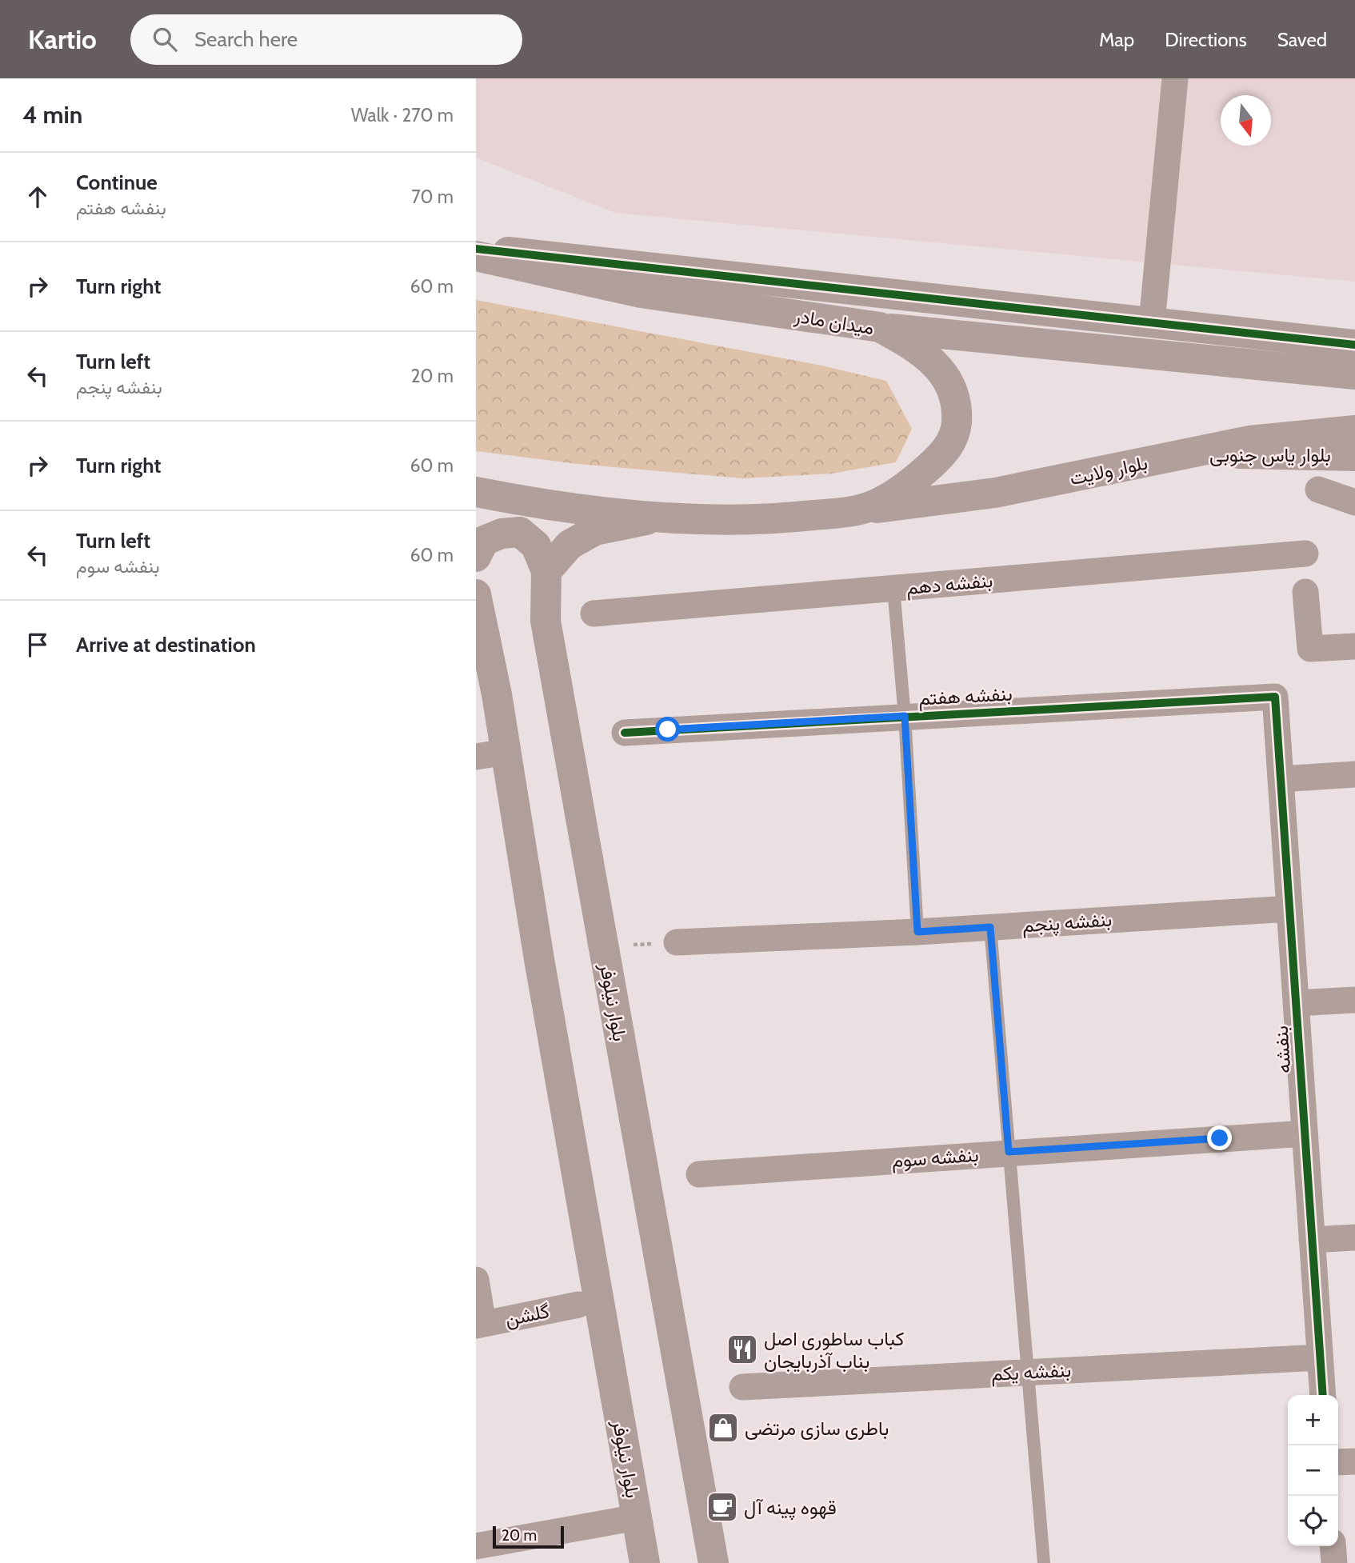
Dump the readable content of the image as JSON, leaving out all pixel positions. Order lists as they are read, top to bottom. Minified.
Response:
{"streets":{"main road":["میدان مادر","بلوار یاس جنوبی","بلوار ولایت","بلوار نیلوفر"],"street":["بنفشه دهم","بنفشه هفتم","بنفشه پنجم","بنفشه","بنفشه سوم","گلشن","بنفشه یکم"]},"crossings":[["میدان مادر","بلوار ولایت"],["بلوار یاس جنوبی","بلوار ولایت"],["بنفشه هفتم","بنفشه"],["بنفشه پنجم","بنفشه"],["بنفشه","بنفشه سوم"],["بنفشه","بنفشه یکم"]],"places":{"restaurant":["کباب ساطوری اصل بناب آذربایجان"],"shop":["باطری سازی مرتضی"],"cafe":["قهوه پینه آل"]},"scale_bar":"20 m","north":"bottom","page":{"header":"Kartio","search":"Search here","nav":["Map","Directions","Saved"],"heading":["4 min","Walk · 270 m"],"list":[["Continue","بنفشه هفتم","70 m"],["Turn right","60 m"],["Turn left","بنفشه پنجم","20 m"],["Turn right","60 m"],["Turn left","بنفشه سوم","60 m"],"Arrive at destination"],"map_buttons":["+","−"],"scale":"20 m"}}
